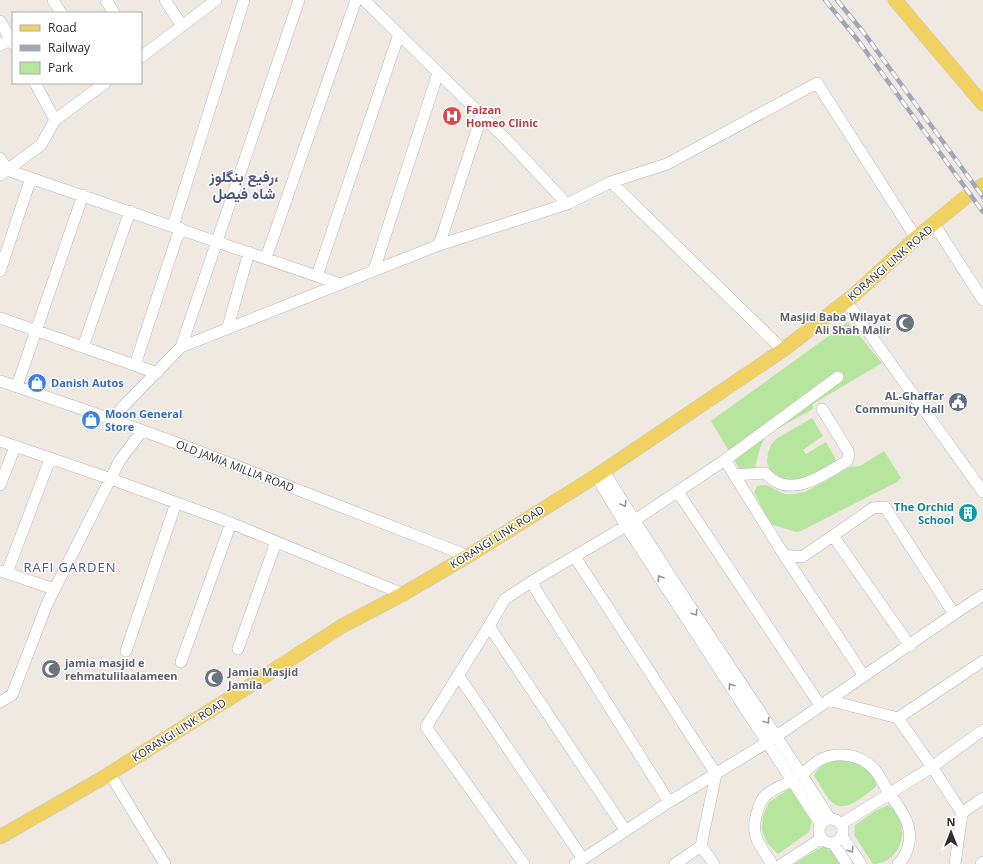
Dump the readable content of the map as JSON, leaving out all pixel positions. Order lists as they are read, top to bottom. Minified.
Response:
{"streets":{"main road":["KORANGI LINK ROAD"],"street":["OLD JAMIA MILLIA ROAD"]},"crossings":[["KORANGI LINK ROAD","OLD JAMIA MILLIA ROAD"]],"districts":["رفیع بنگلوز، شاہ فیصل","RAFI GARDEN"],"places":{"hospital":["Faizan Homeo Clinic"],"mosque":["Masjid Baba Wilayat Ali Shah Malir","jamia masjid e rehmatulilaalameen","Jamia Masjid Jamila"],"shop":["Danish Autos","Moon General Store"],"public building":["AL-Ghaffar Community Hall"],"building":["The Orchid School"]},"legend":["Road","Railway","Park"],"north":"top"}
